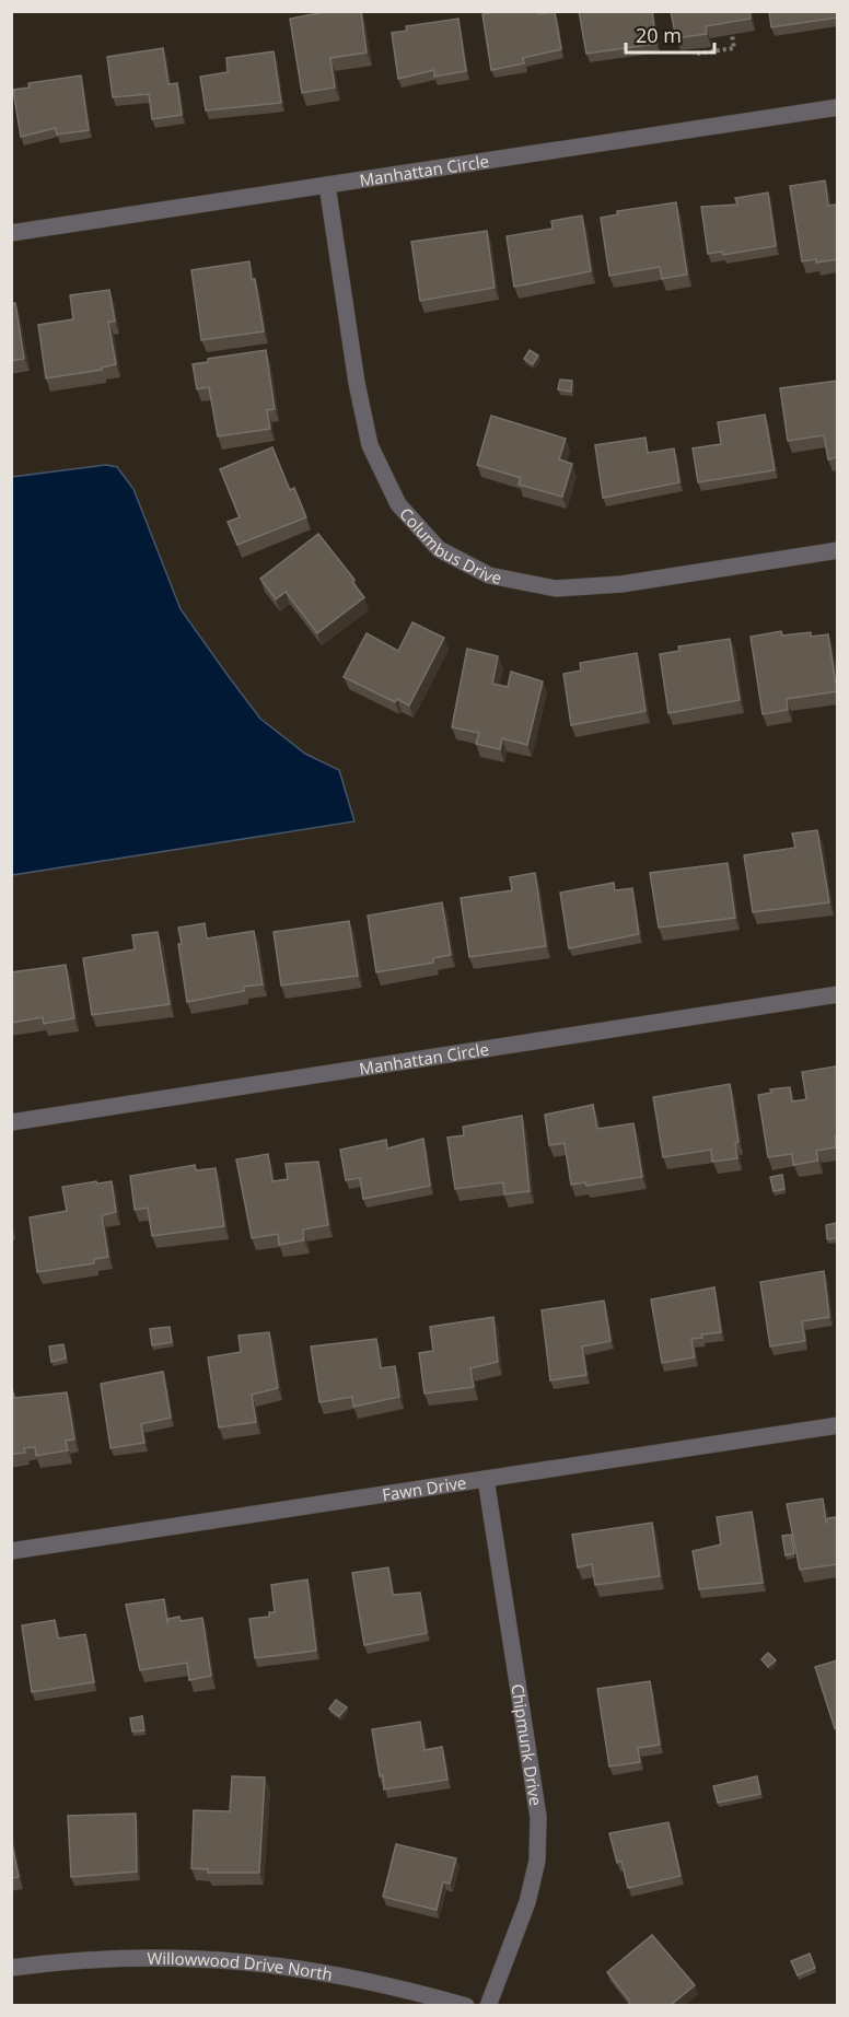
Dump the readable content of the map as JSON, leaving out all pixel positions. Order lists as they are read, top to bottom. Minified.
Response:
{"streets":{"street":["Manhattan Circle","Columbus Drive","Fawn Drive","Chipmunk Drive","Willowwood Drive North"]},"crossings":[["Manhattan Circle","Columbus Drive"],["Fawn Drive","Chipmunk Drive"]],"scale_bar":"20 m"}
